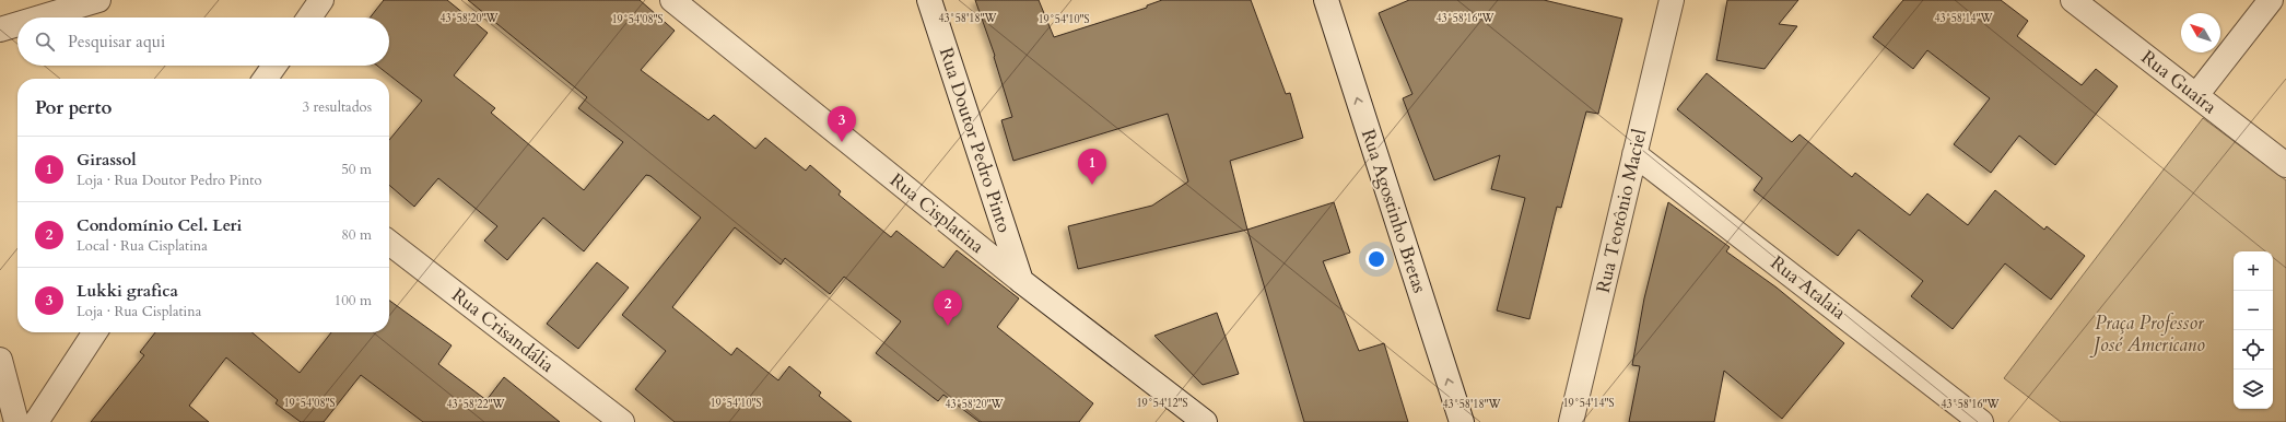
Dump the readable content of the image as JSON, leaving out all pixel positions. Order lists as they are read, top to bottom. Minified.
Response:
{"streets":{"street":["Rua Guaíra","Rua Doutor Pedro Pinto","Rua Agostinho Bretas","Rua Teotônio Maciel","Rua Cisplatina","Rua Atalaia","Rua Crisandália"]},"crossings":[["Rua Doutor Pedro Pinto","Rua Cisplatina"],["Rua Teotônio Maciel","Rua Atalaia"]],"one_way":["Rua Agostinho Bretas"],"parks":["Praça Professor José Americano"],"north":"top left","page":{"search":"Pesquisar aqui","heading":["Por perto","3 resultados"],"pins":["3","1","2"],"list":[{"mark":"1","name":"Girassol","note":"Loja · Rua Doutor Pedro Pinto","value":"50 m"},{"mark":"2","name":"Condomínio Cel. Leri","note":"Local · Rua Cisplatina","value":"80 m"},{"mark":"3","name":"Lukki grafica","note":"Loja · Rua Cisplatina","value":"100 m"}],"map_buttons":["+","−"]},"coordinates":["43°58'16\"W","43°58'20\"W","43°58'18\"W","43°58'14\"W","19°54'08\"S","19°54'10\"S","19°54'12\"S","19°54'14\"S","43°58'22\"W"]}
